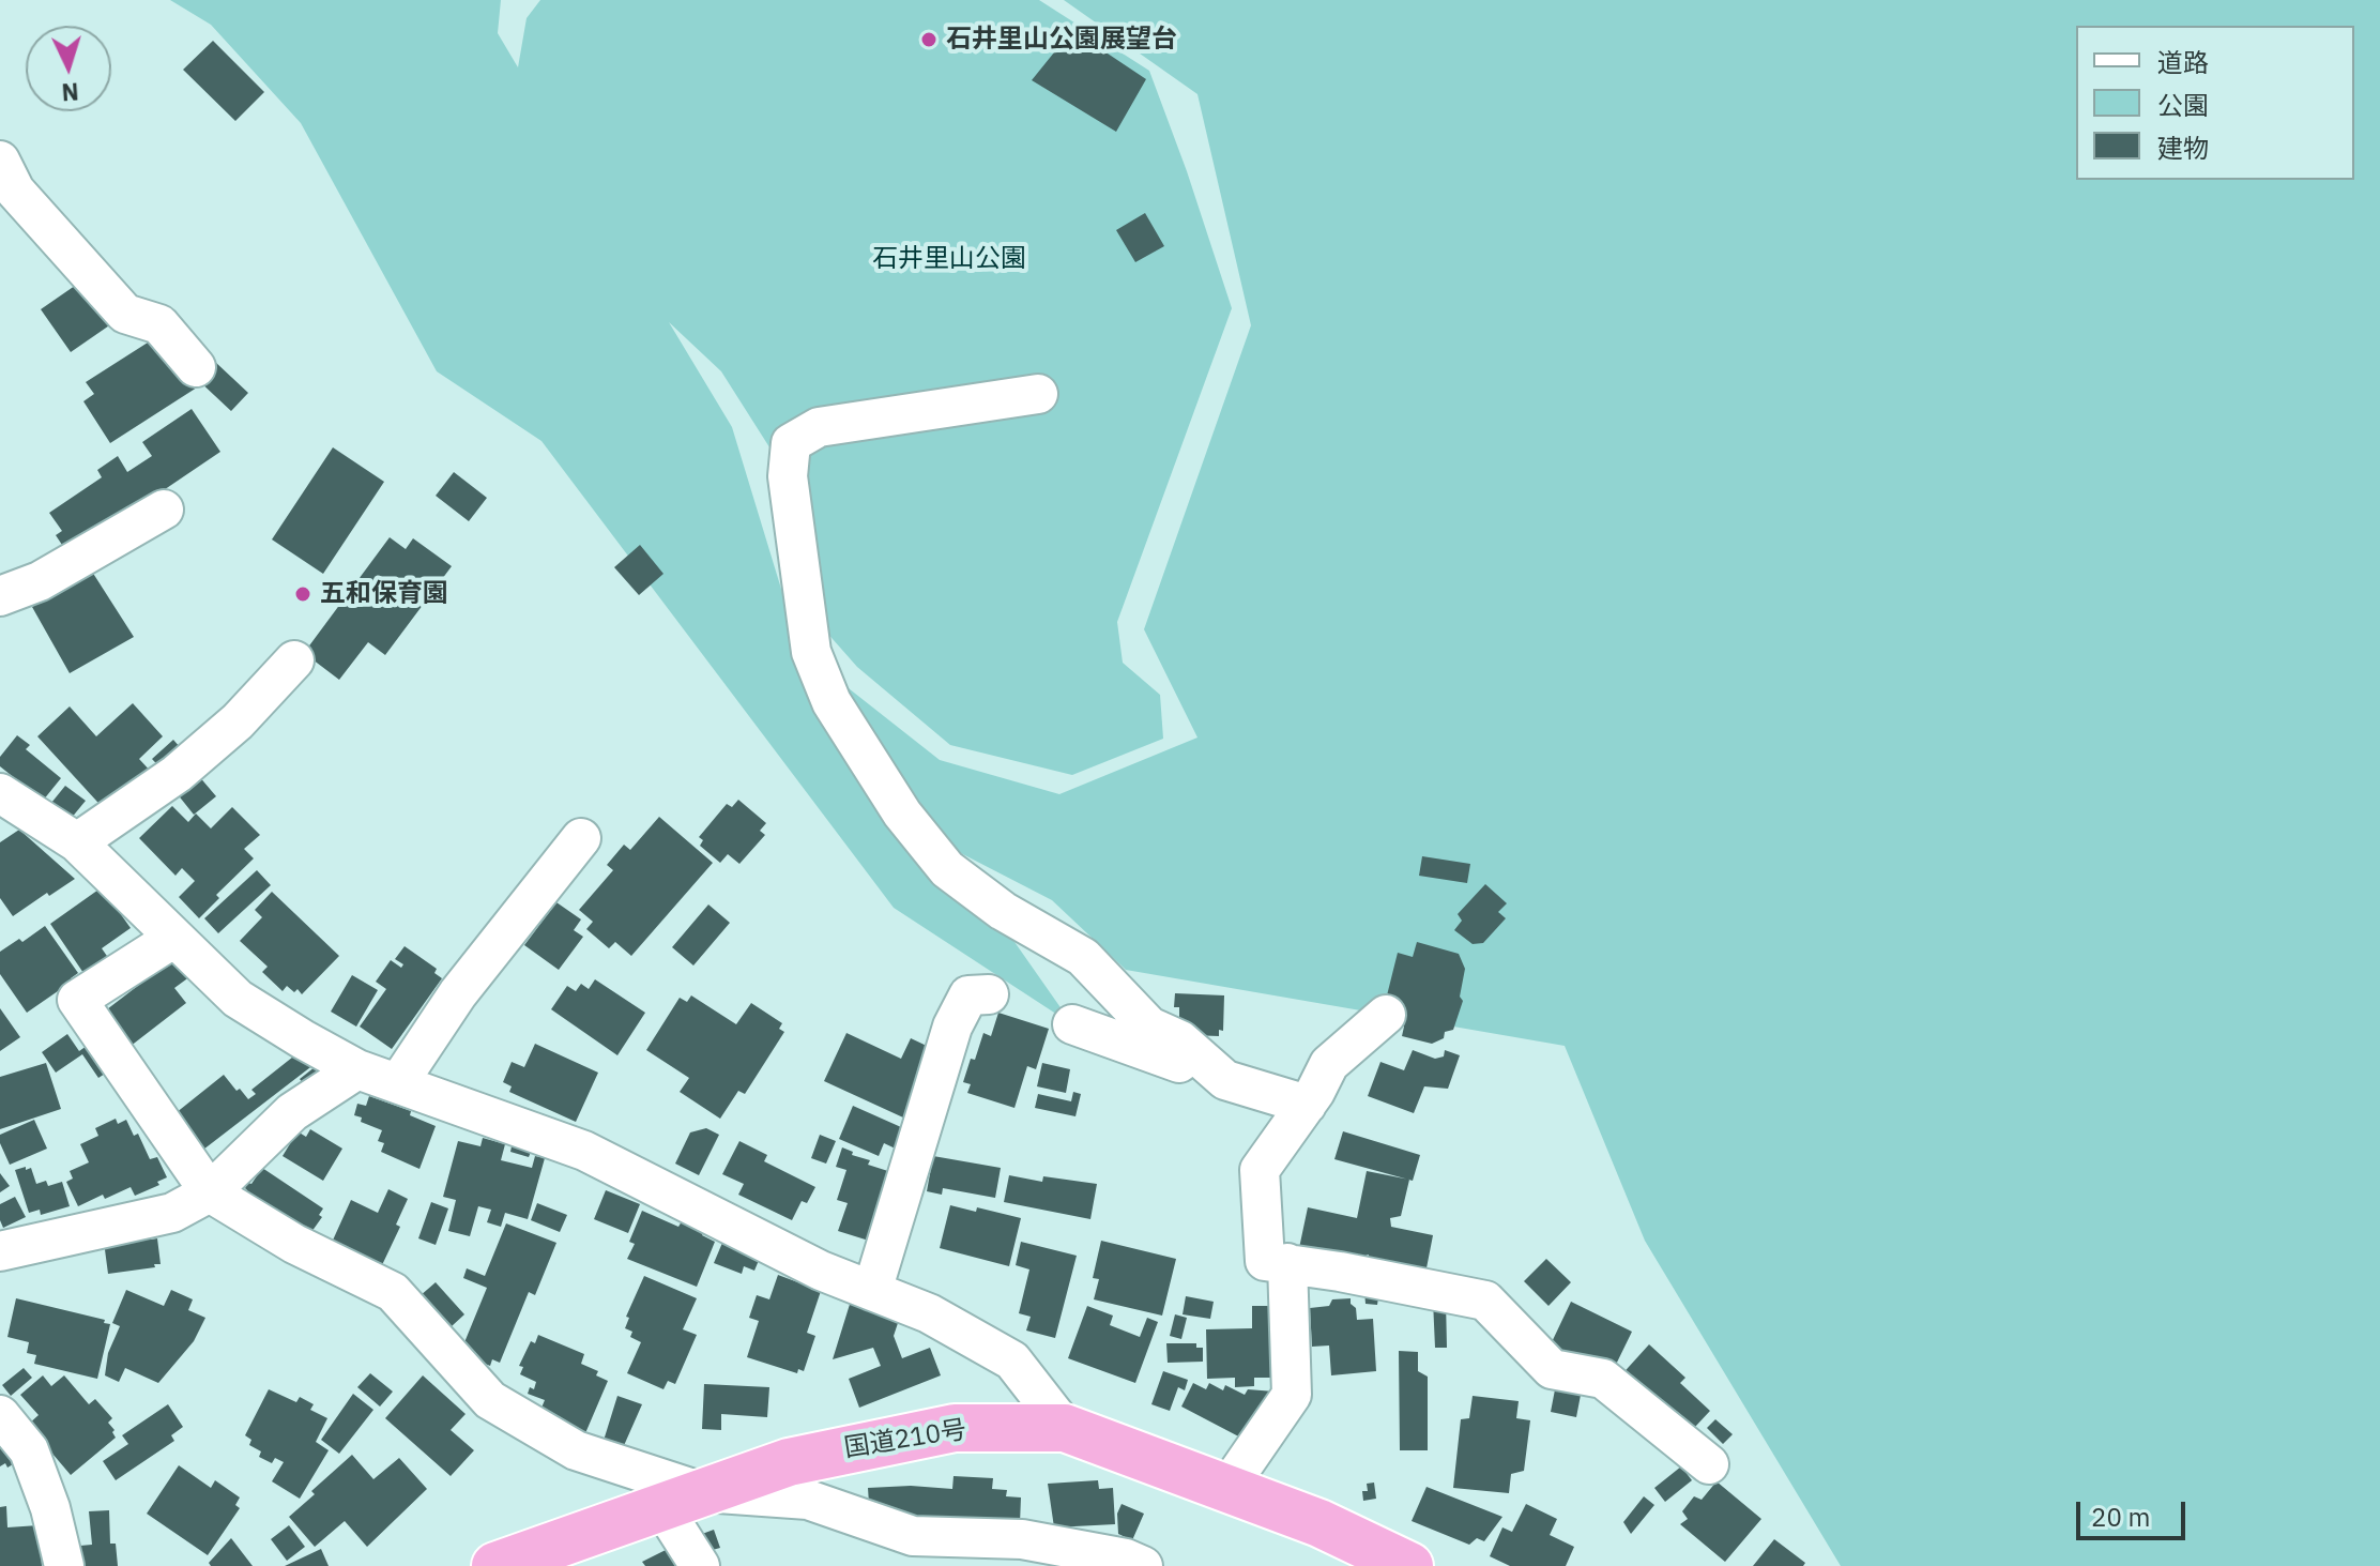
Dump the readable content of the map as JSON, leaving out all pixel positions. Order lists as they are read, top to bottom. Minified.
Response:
{"streets":{"highway":["国道210号"]},"parks":["石井里山公園"],"places":["石井里山公園展望台","五和保育園"],"legend":["道路","公園","建物"],"scale_bar":"20 m","north":"bottom"}
